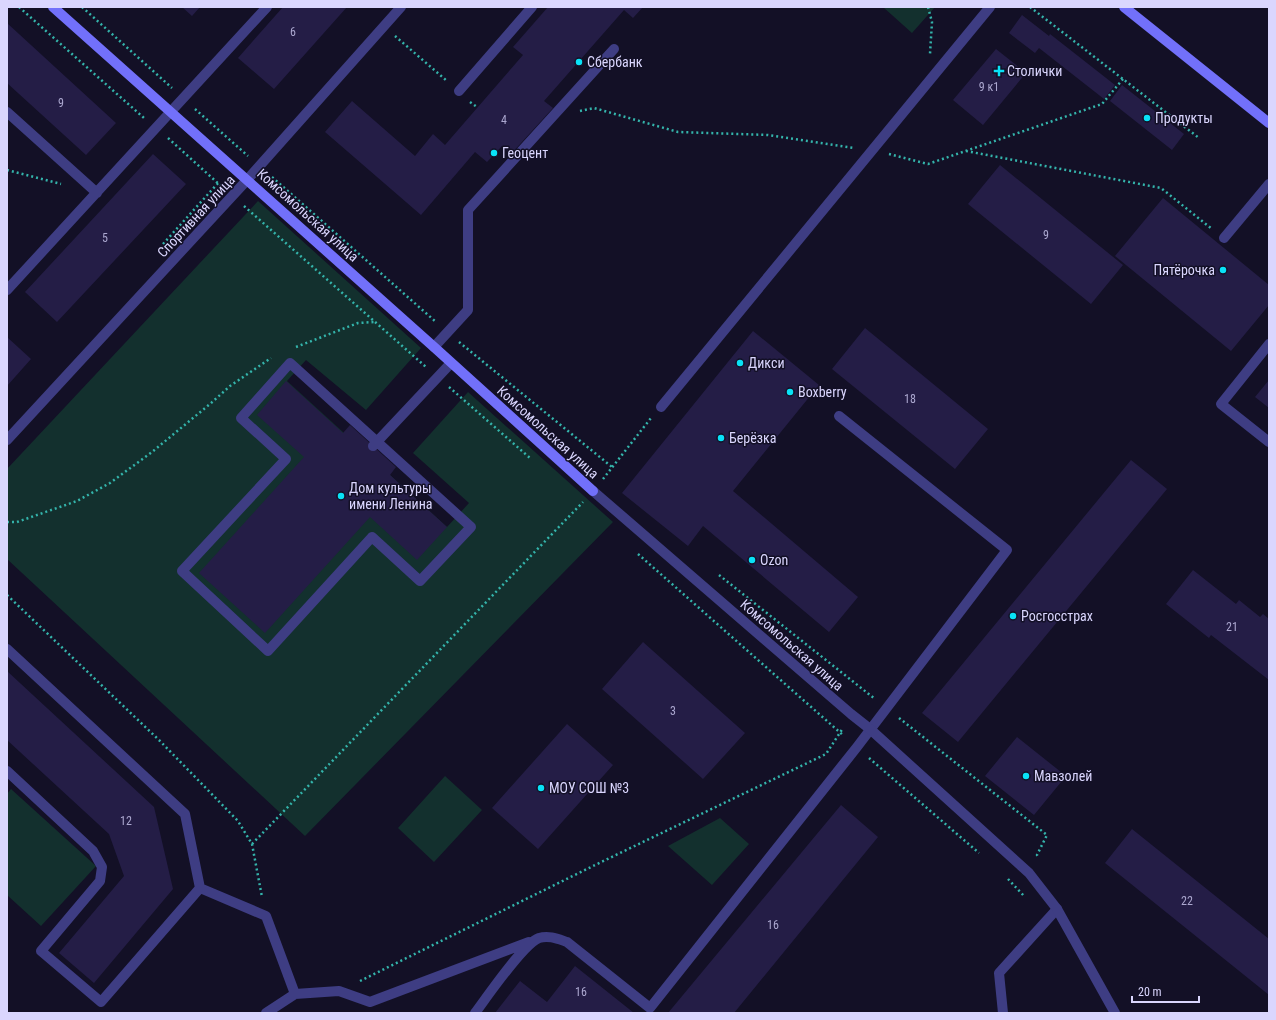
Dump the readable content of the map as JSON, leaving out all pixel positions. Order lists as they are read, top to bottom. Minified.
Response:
{"streets":{"street":["Комсомольская улица","Спортивная улица"]},"crossings":[["Комсомольская улица","Спортивная улица"]],"places":{"other":["Сбербанк","Продукты","Геоцент","Пятёрочка","Дикси","Boxberry","Берёзка","Дом культуры имени Ленина","Ozon","Росгосстрах","Мавзолей","МОУ СОШ №3"],"health":["Столички"]},"house_numbers":["6","9 к1","9","4","9","5","18","21","3","12","22","16","16"],"scale_bar":"20 m"}
